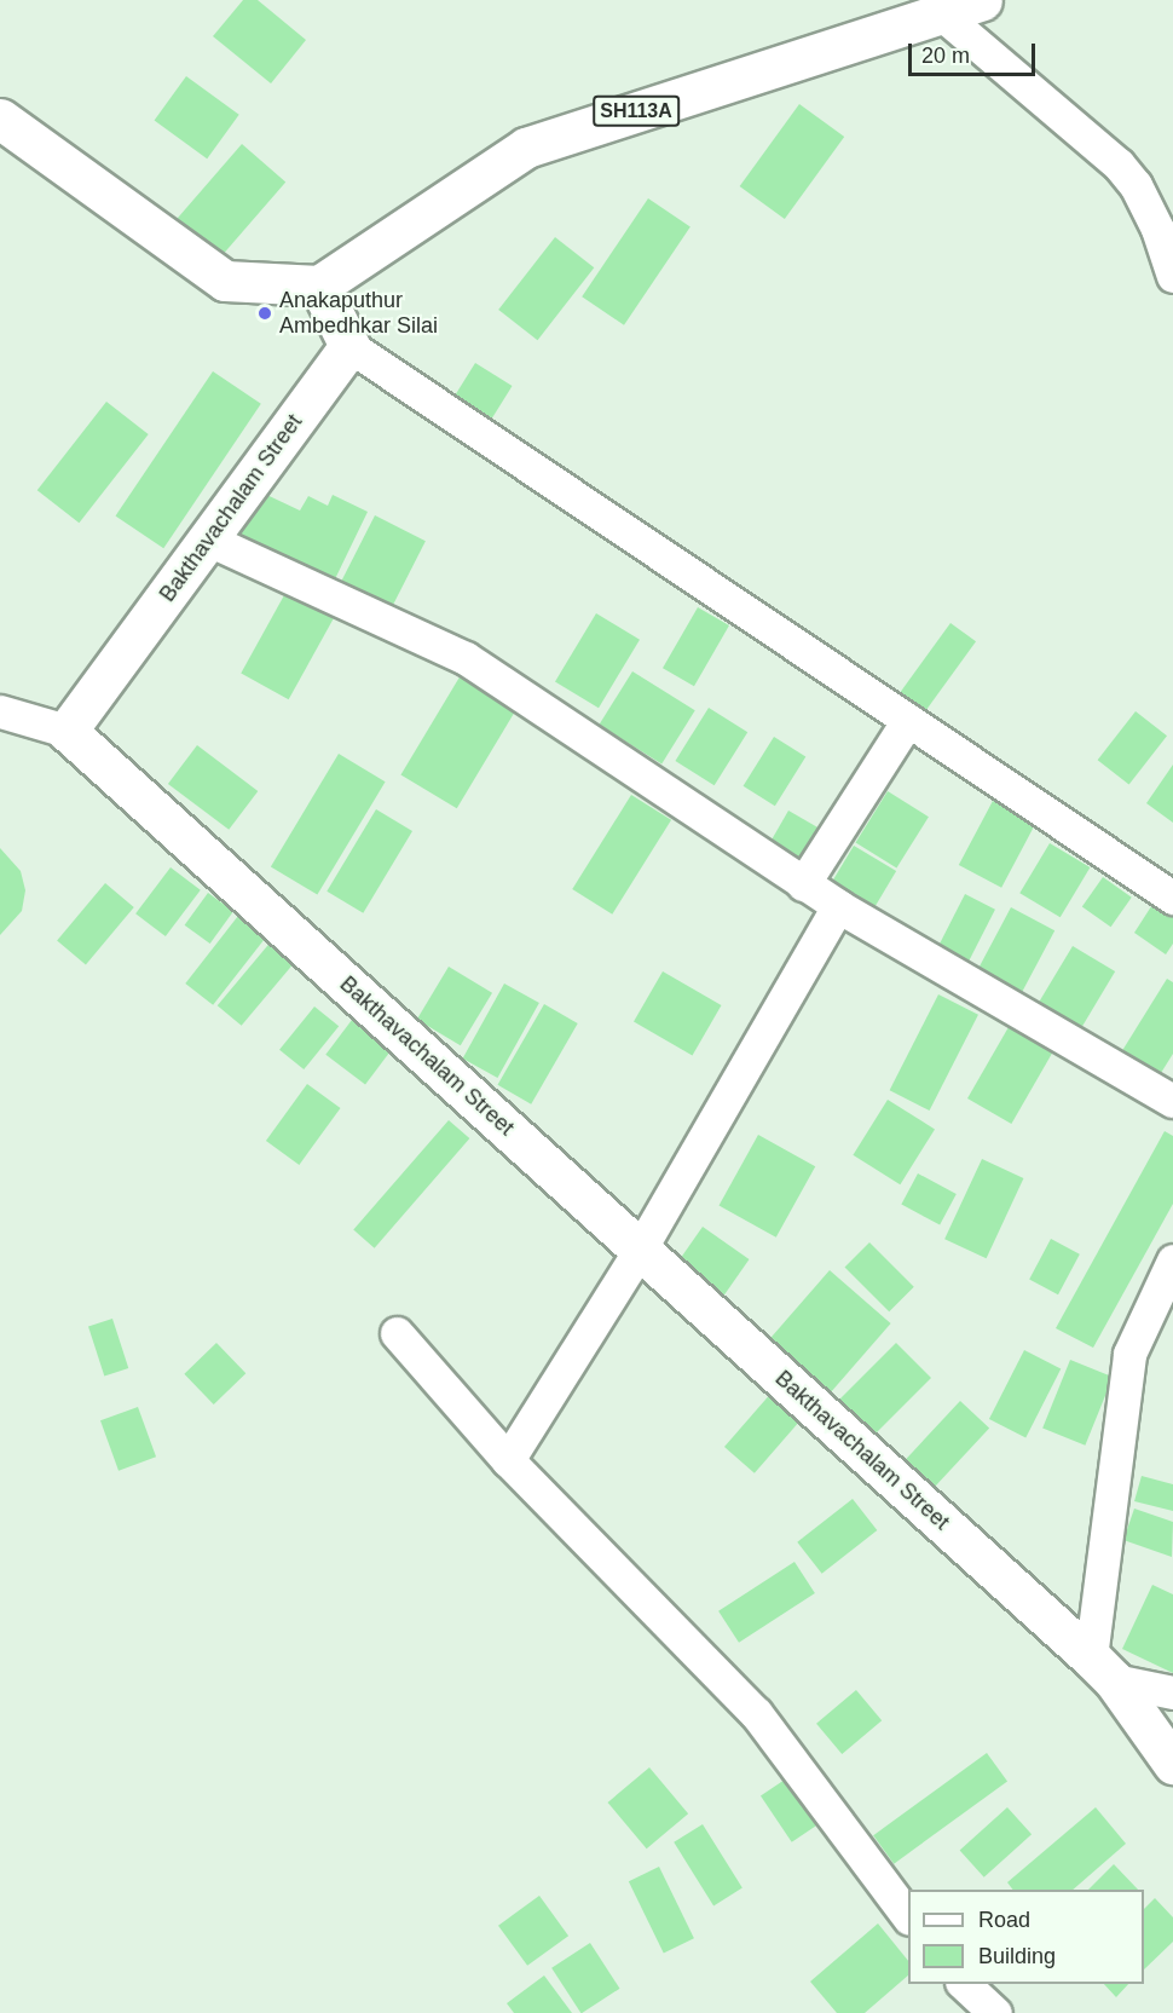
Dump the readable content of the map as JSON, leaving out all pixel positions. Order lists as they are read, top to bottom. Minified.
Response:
{"streets":{"street":["SH113A","Bakthavachalam Street"]},"places":["Anakaputhur Ambedhkar Silai"],"legend":["Road","Building"],"scale_bar":"20 m"}
